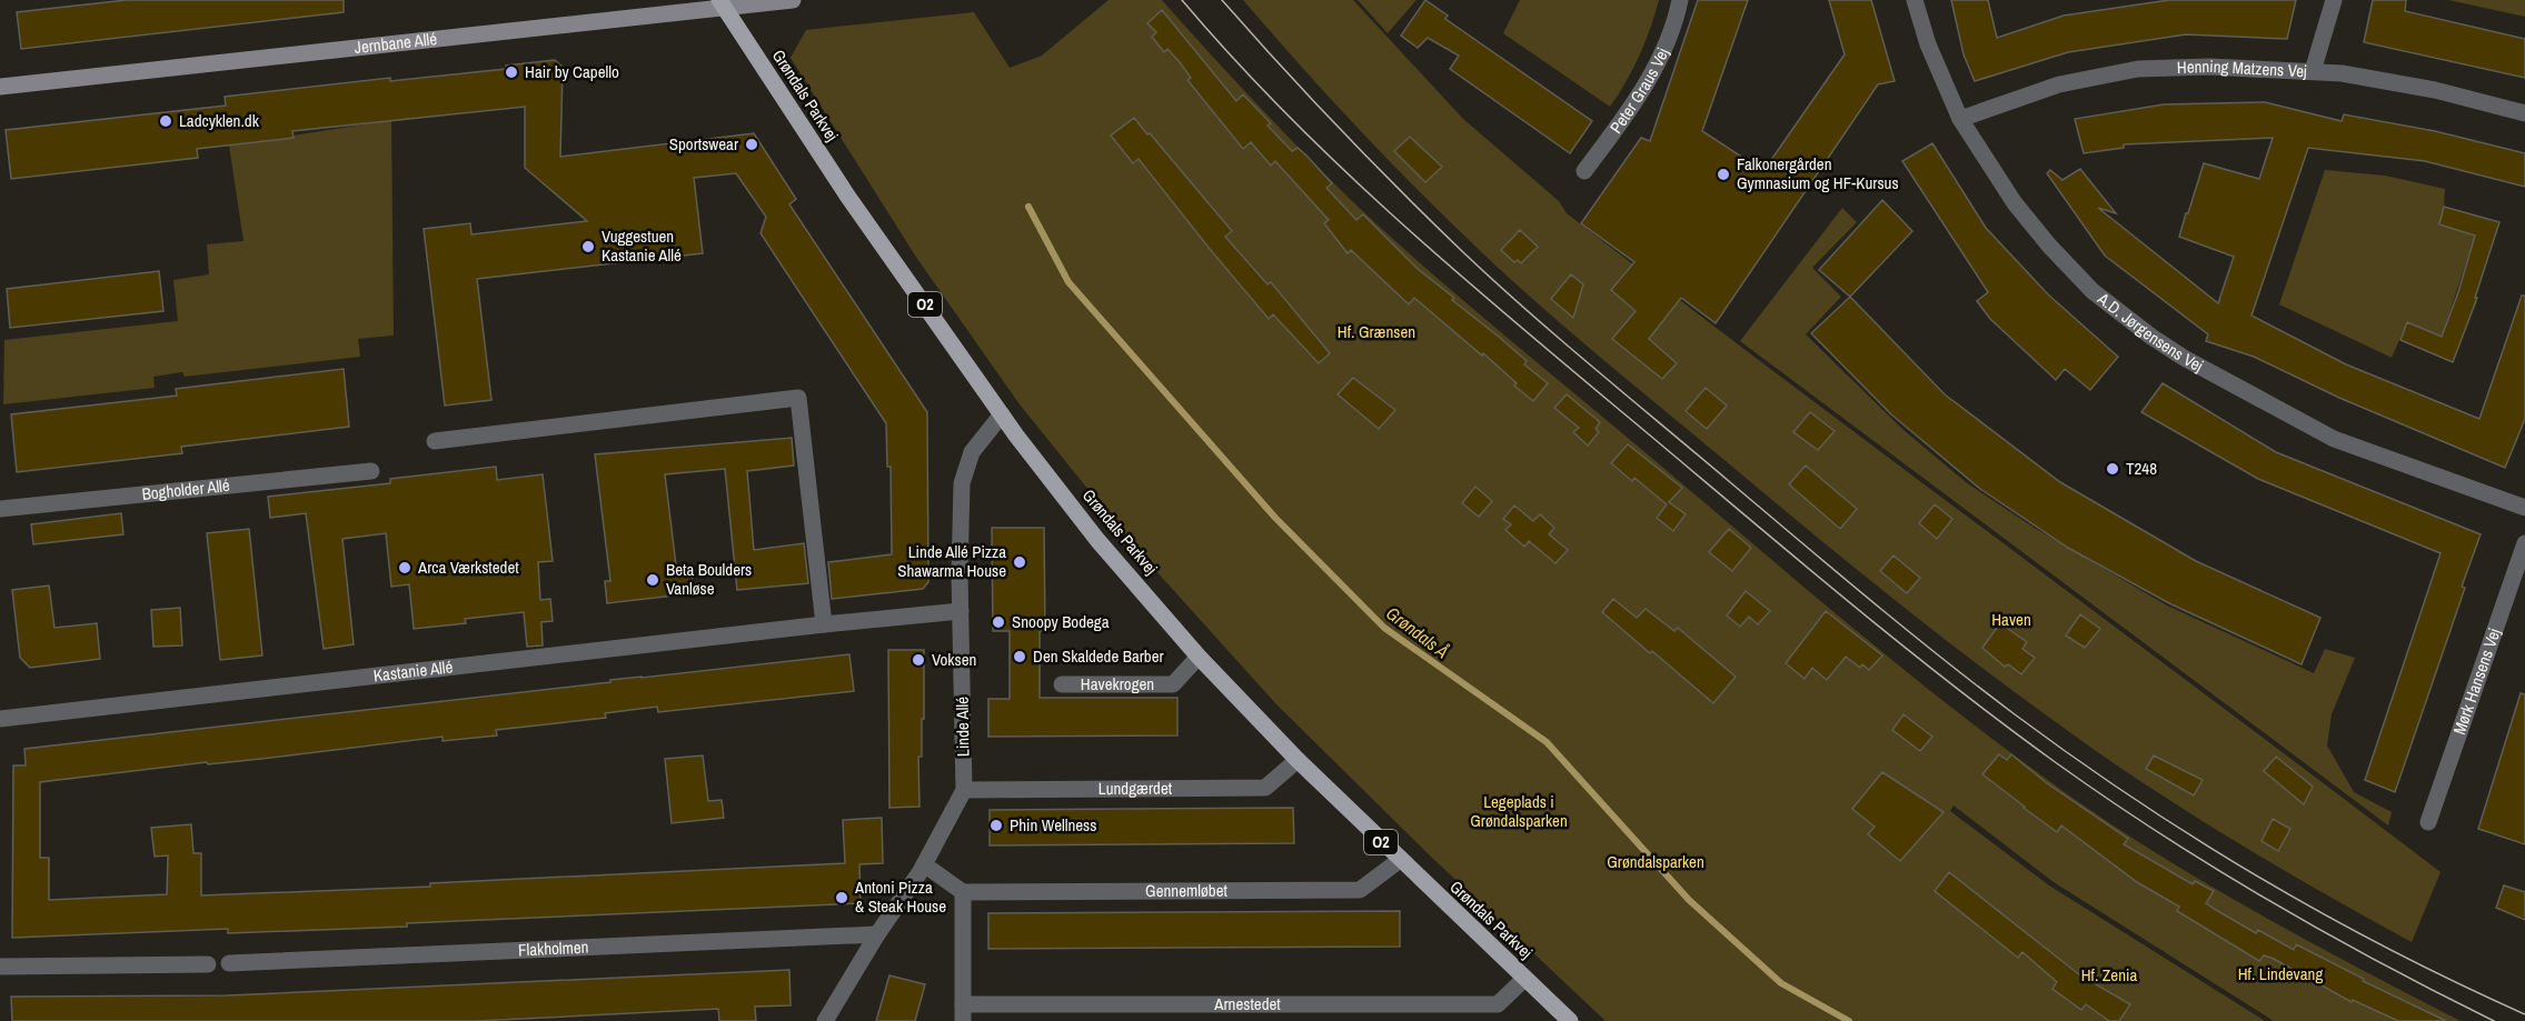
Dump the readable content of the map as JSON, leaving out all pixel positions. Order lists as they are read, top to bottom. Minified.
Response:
{"streets":{"main road":["Grøndals Parkvej","O2"],"street":["Jernbane Allé","Henning Matzens Vej","Peter Graus Vej","A.D. Jørgensens Vej","Bogholder Allé","Kastanie Allé","Mørk Hansens Vej","Havekrogen","Linde Allé","Lundgærdet","Gennemløbet","Flakholmen","Arnestedet"]},"crossings":[["Jernbane Allé","Grøndals Parkvej"],["Henning Matzens Vej","A.D. Jørgensens Vej"],["Grøndals Parkvej","Havekrogen"],["Grøndals Parkvej","Linde Allé"],["Grøndals Parkvej","Lundgærdet"],["Grøndals Parkvej","Gennemløbet"],["Grøndals Parkvej","Arnestedet"],["Kastanie Allé","Linde Allé"],["Linde Allé","Lundgærdet"],["Linde Allé","Flakholmen"]],"water":["Grøndals Å"],"parks":["Hf. Grænsen","Haven","Legeplads i Grøndalsparken","Grøndalsparken","Hf. Lindevang","Hf. Zenia"],"places":["Hair by Capello","Ladcyklen.dk","Sportswear","Falkonergården Gymnasium og HF-Kursus","Vuggestuen Kastanie Allé","T248","Linde Allé Pizza Shawarma House","Arca Værkstedet","Beta Boulders Vanløse","Snoopy Bodega","Den Skaldede Barber","Voksen","Phin Wellness","Antoni Pizza & Steak House"]}
